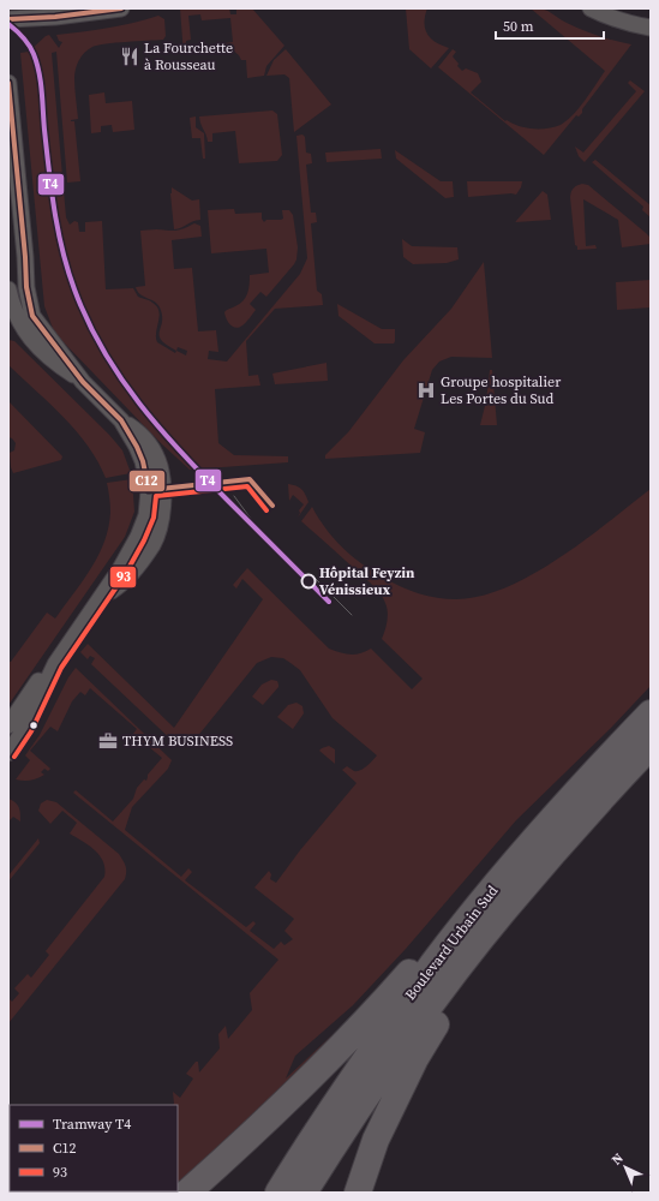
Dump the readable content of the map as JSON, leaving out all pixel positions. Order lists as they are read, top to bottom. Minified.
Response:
{"streets":{"highway":["Boulevard Urbain Sud"]},"places":{"restaurant":["La Fourchette à Rousseau"],"hospital":["Groupe hospitalier Les Portes du Sud"],"other":["Hôpital Feyzin Vénissieux"],"office":["THYM BUSINESS"]},"lines":["transit line C12","tram line T4","transit line 93"],"legend":["Tramway T4","C12","93"],"scale_bar":"50 m","north":"top left"}
